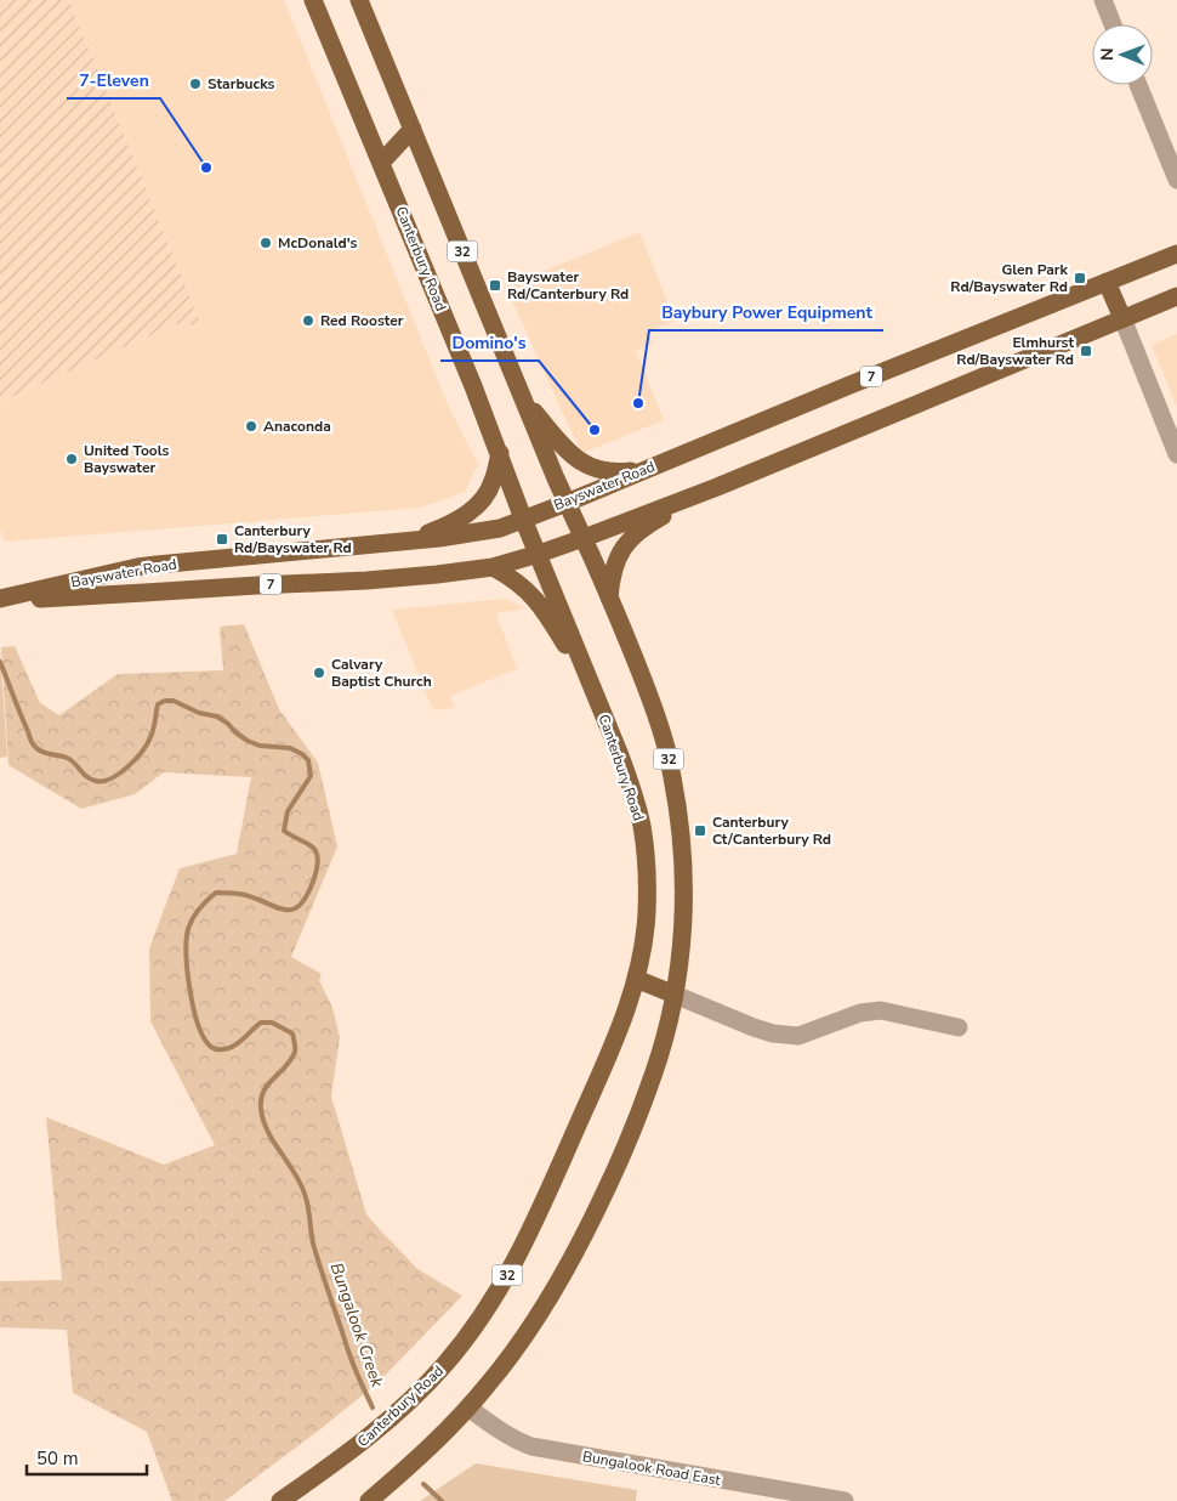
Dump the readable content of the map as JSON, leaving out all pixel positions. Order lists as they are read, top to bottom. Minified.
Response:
{"streets":{"main road":["32","Canterbury Road","7","Bayswater Road"],"street":["Bungalook Road East"]},"crossings":[["32","Bayswater Road"],["32","Bungalook Road East"],["Canterbury Road","Bayswater Road"]],"water":["Bungalook Creek"],"places":{"other":["Starbucks","7-Eleven","McDonald's","Red Rooster","Baybury Power Equipment","Anaconda","Domino's","United Tools Bayswater","Calvary Baptist Church"],"transit":["Glen Park Rd/Bayswater Rd","Bayswater Rd/Canterbury Rd","Elmhurst Rd/Bayswater Rd","Canterbury Rd/Bayswater Rd","Canterbury Ct/Canterbury Rd"]},"scale_bar":"50 m","north":"left"}
